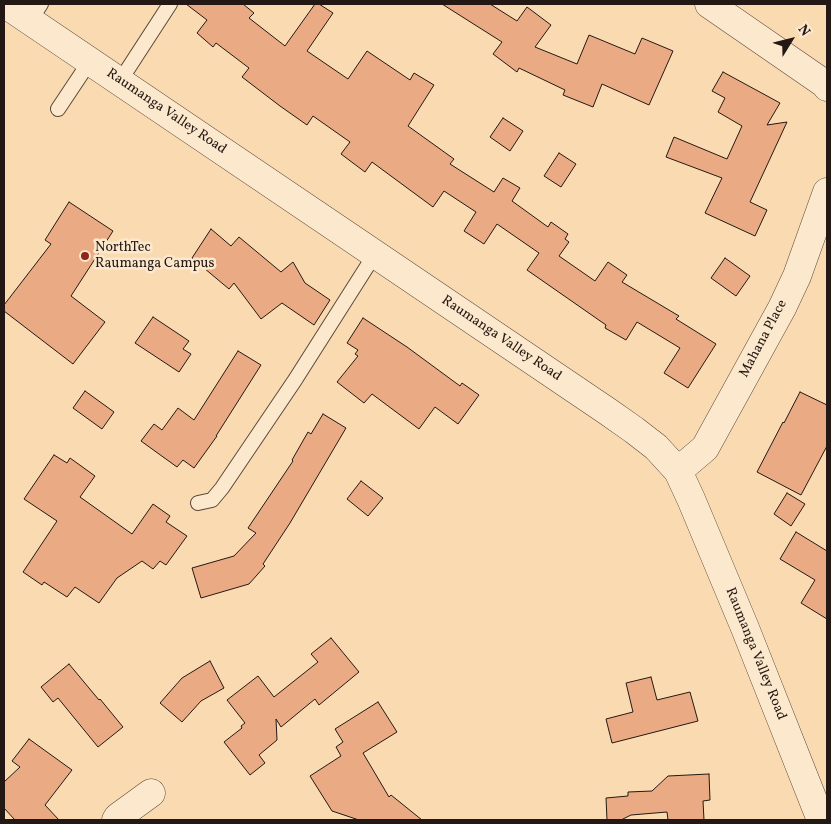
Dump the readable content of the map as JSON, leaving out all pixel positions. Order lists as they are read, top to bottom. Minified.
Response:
{"streets":{"street":["Raumanga Valley Road","Mahana Place"]},"crossings":[["Raumanga Valley Road","Mahana Place"]],"places":["NorthTec Raumanga Campus"],"north":"top right"}
